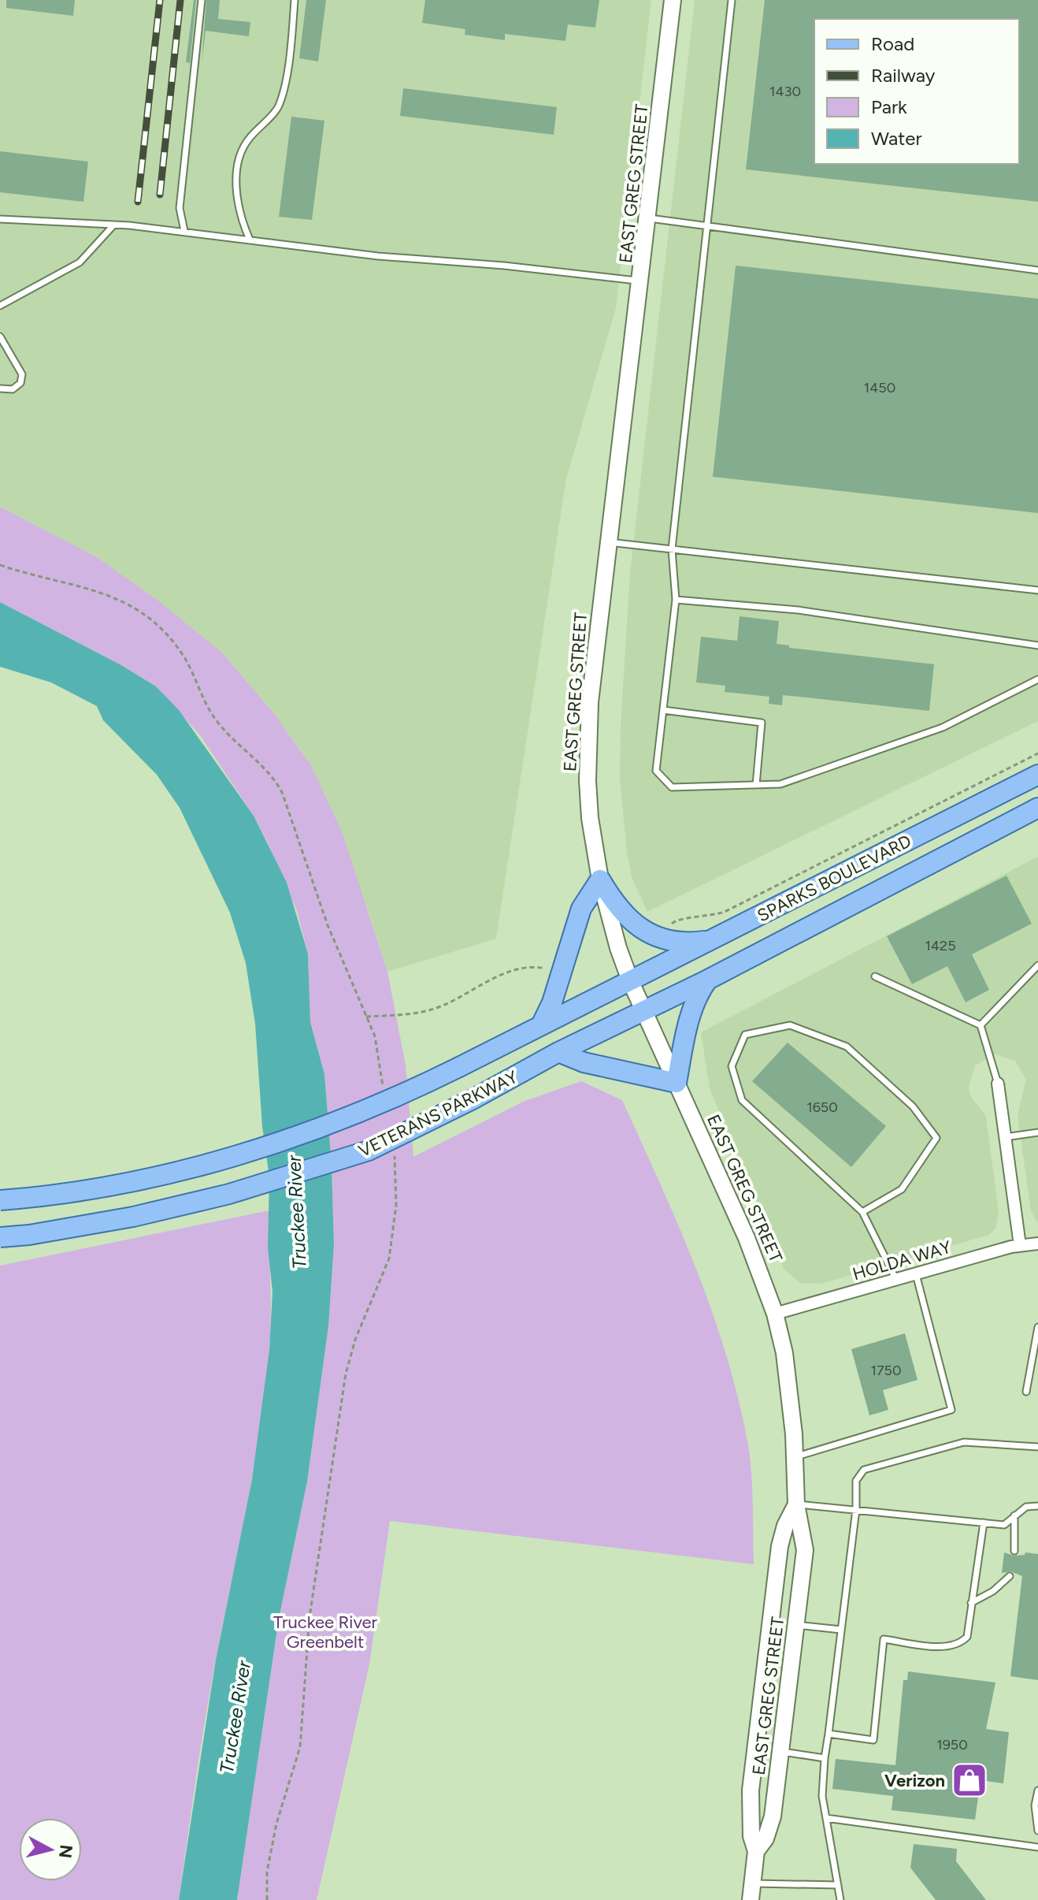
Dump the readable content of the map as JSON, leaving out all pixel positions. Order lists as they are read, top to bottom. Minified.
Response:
{"streets":{"main road":["EAST GREG STREET","SPARKS BOULEVARD","VETERANS PARKWAY"],"street":["HOLDA WAY"]},"crossings":[["EAST GREG STREET","SPARKS BOULEVARD"],["EAST GREG STREET","VETERANS PARKWAY"],["EAST GREG STREET","HOLDA WAY"],["SPARKS BOULEVARD","VETERANS PARKWAY"]],"water":["Truckee River"],"parks":["Truckee River Greenbelt"],"places":{"shop":["Verizon"]},"house_numbers":["1430","1450","1425","1650","1750","1950"],"legend":["Road","Railway","Park","Water"],"north":"right"}
